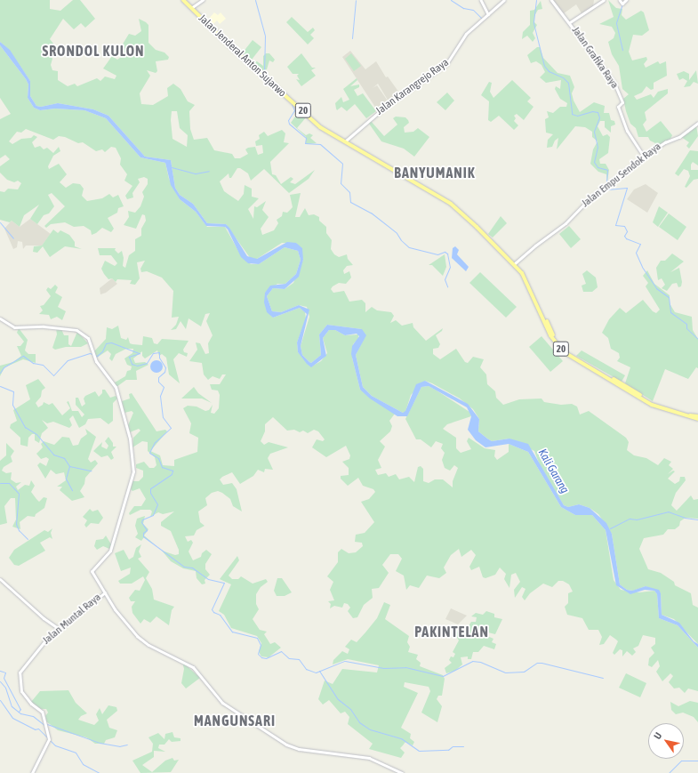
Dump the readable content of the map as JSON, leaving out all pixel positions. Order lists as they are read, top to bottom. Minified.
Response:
{"streets":{"highway":["Jalan Jenderal Anton Sujarwo","20"],"main road":["Jalan Grafika Raya","Jalan Karangrejo Raya","Jalan Empu Sendok Raya","Jalan Muntal Raya"]},"crossings":[["Jalan Jenderal Anton Sujarwo","Jalan Karangrejo Raya"],["Jalan Jenderal Anton Sujarwo","20"],["Jalan Grafika Raya","Jalan Empu Sendok Raya"],["Jalan Karangrejo Raya","20"],["20","Jalan Empu Sendok Raya"]],"districts":["SRONDOL KULON","BANYUMANIK","PAKINTELAN","MANGUNSARI"],"water":["Kali Garang"],"north":"top left"}
